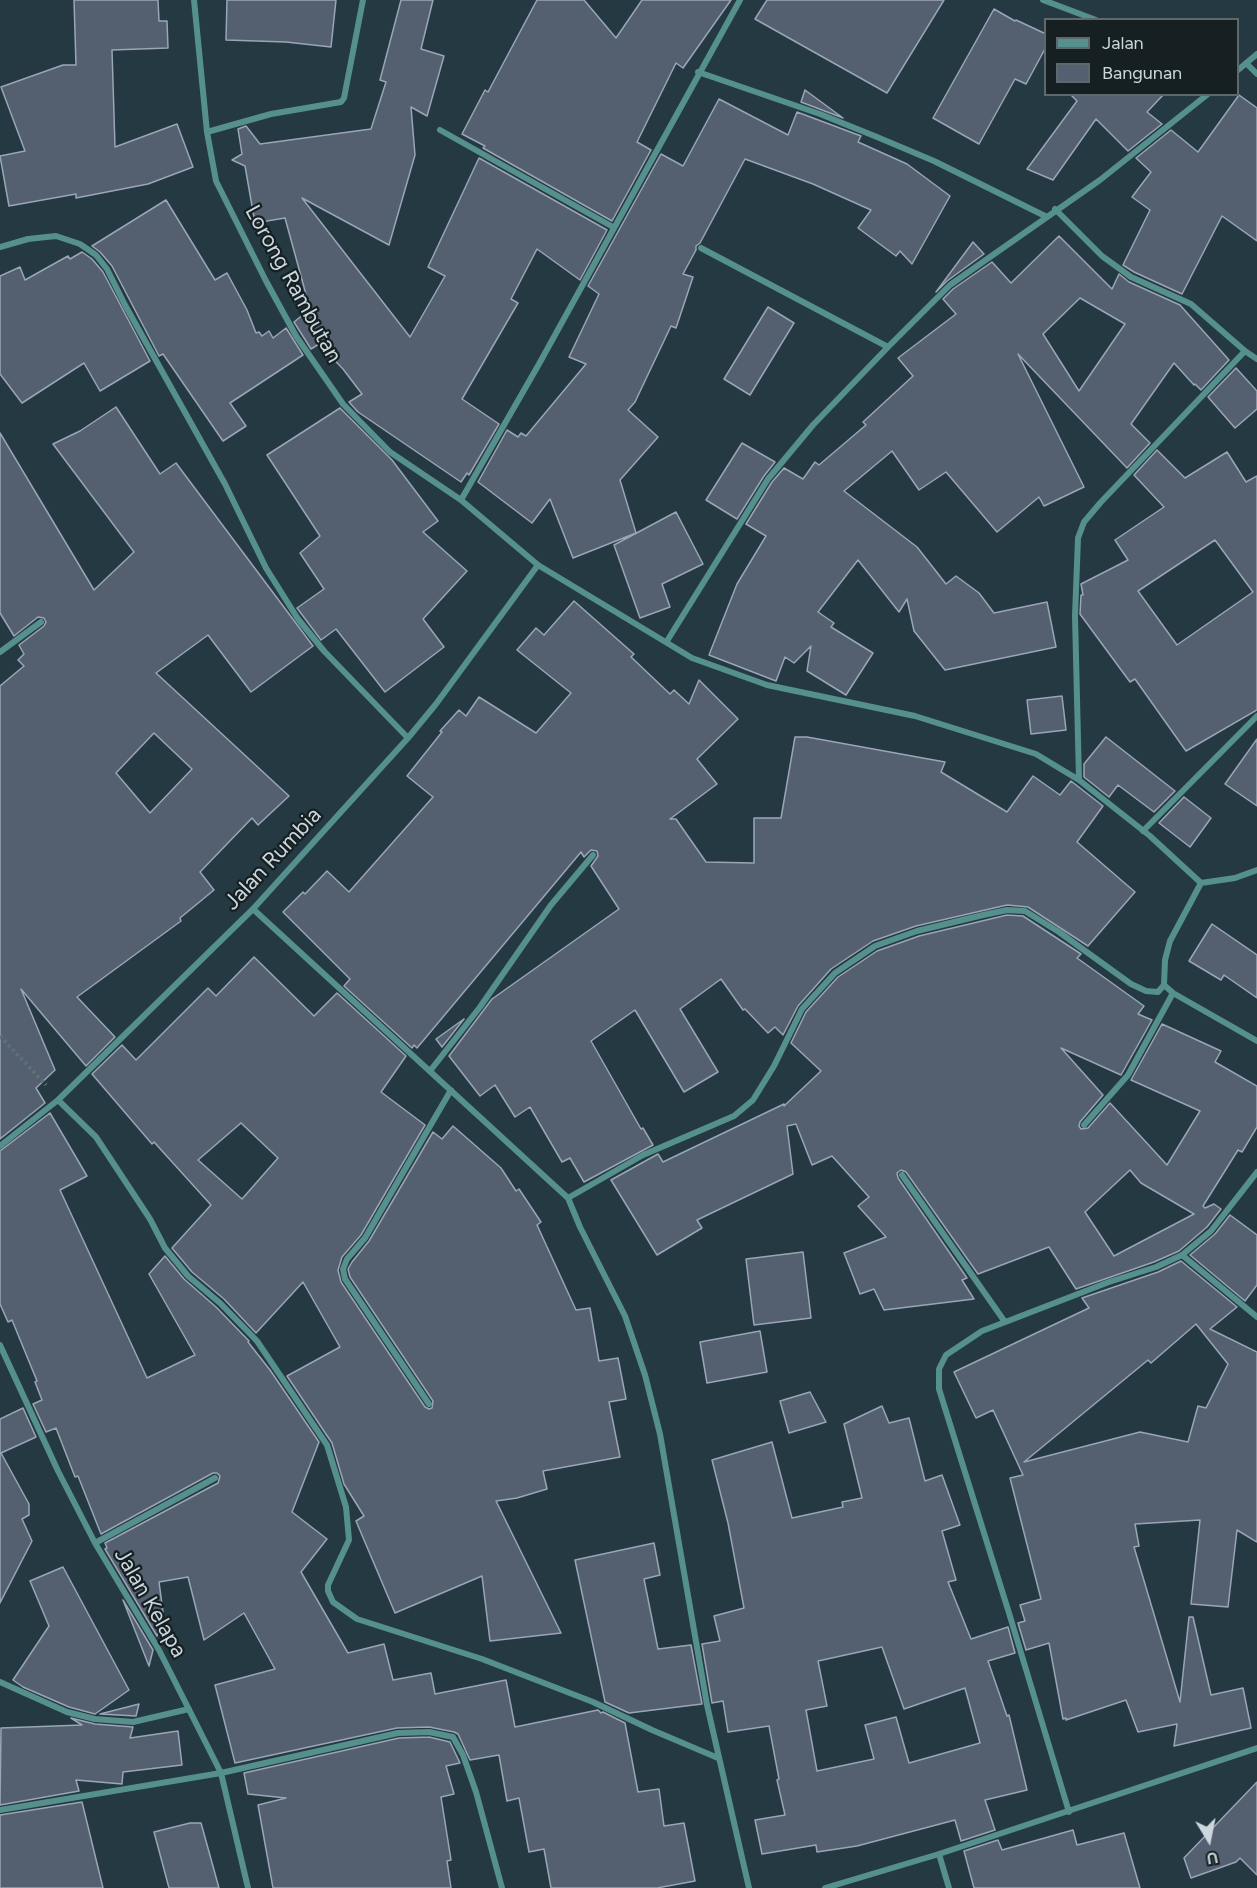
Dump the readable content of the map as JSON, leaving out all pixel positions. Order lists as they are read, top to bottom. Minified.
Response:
{"streets":{"street":["Lorong Rambutan","Jalan Rumbia","Jalan Kelapa"]},"crossings":[["Lorong Rambutan","Jalan Rumbia"]],"legend":["Jalan","Bangunan"],"north":"bottom"}
